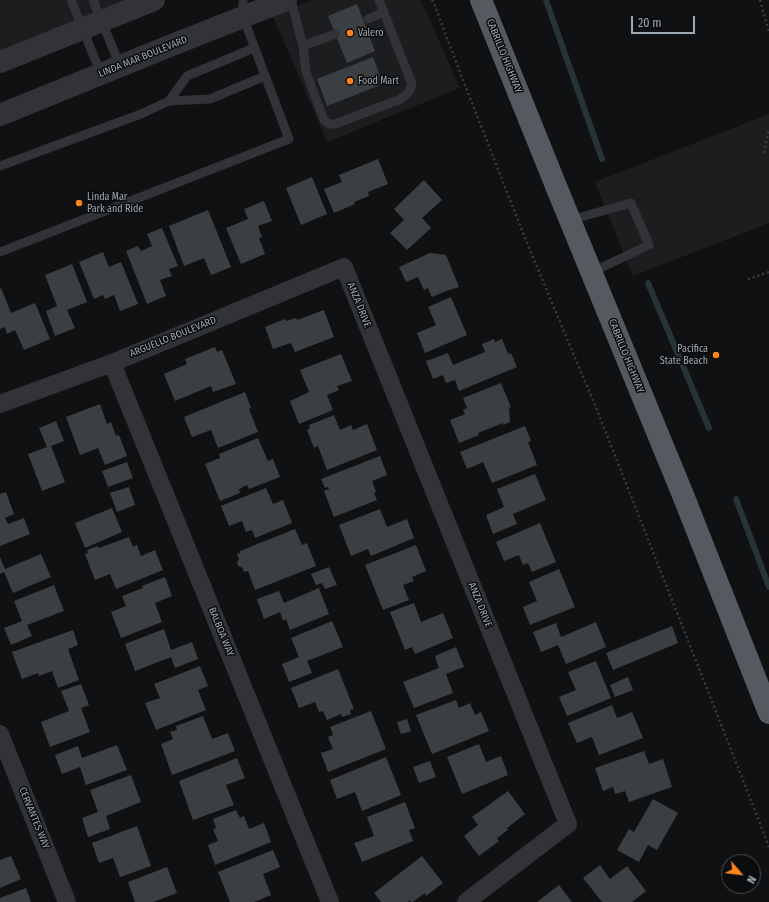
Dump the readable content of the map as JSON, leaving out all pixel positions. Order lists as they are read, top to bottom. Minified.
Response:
{"streets":{"highway":["CABRILLO HIGHWAY"],"street":["LINDA MAR BOULEVARD","ANZA DRIVE","ARGUELLO BOULEVARD","BALBOA WAY","CERVANTES WAY"]},"crossings":[["ANZA DRIVE","ARGUELLO BOULEVARD"],["ARGUELLO BOULEVARD","BALBOA WAY"]],"places":["Valero","Food Mart","Linda Mar Park and Ride","Pacifica State Beach"],"scale_bar":"20 m","north":"bottom right"}
